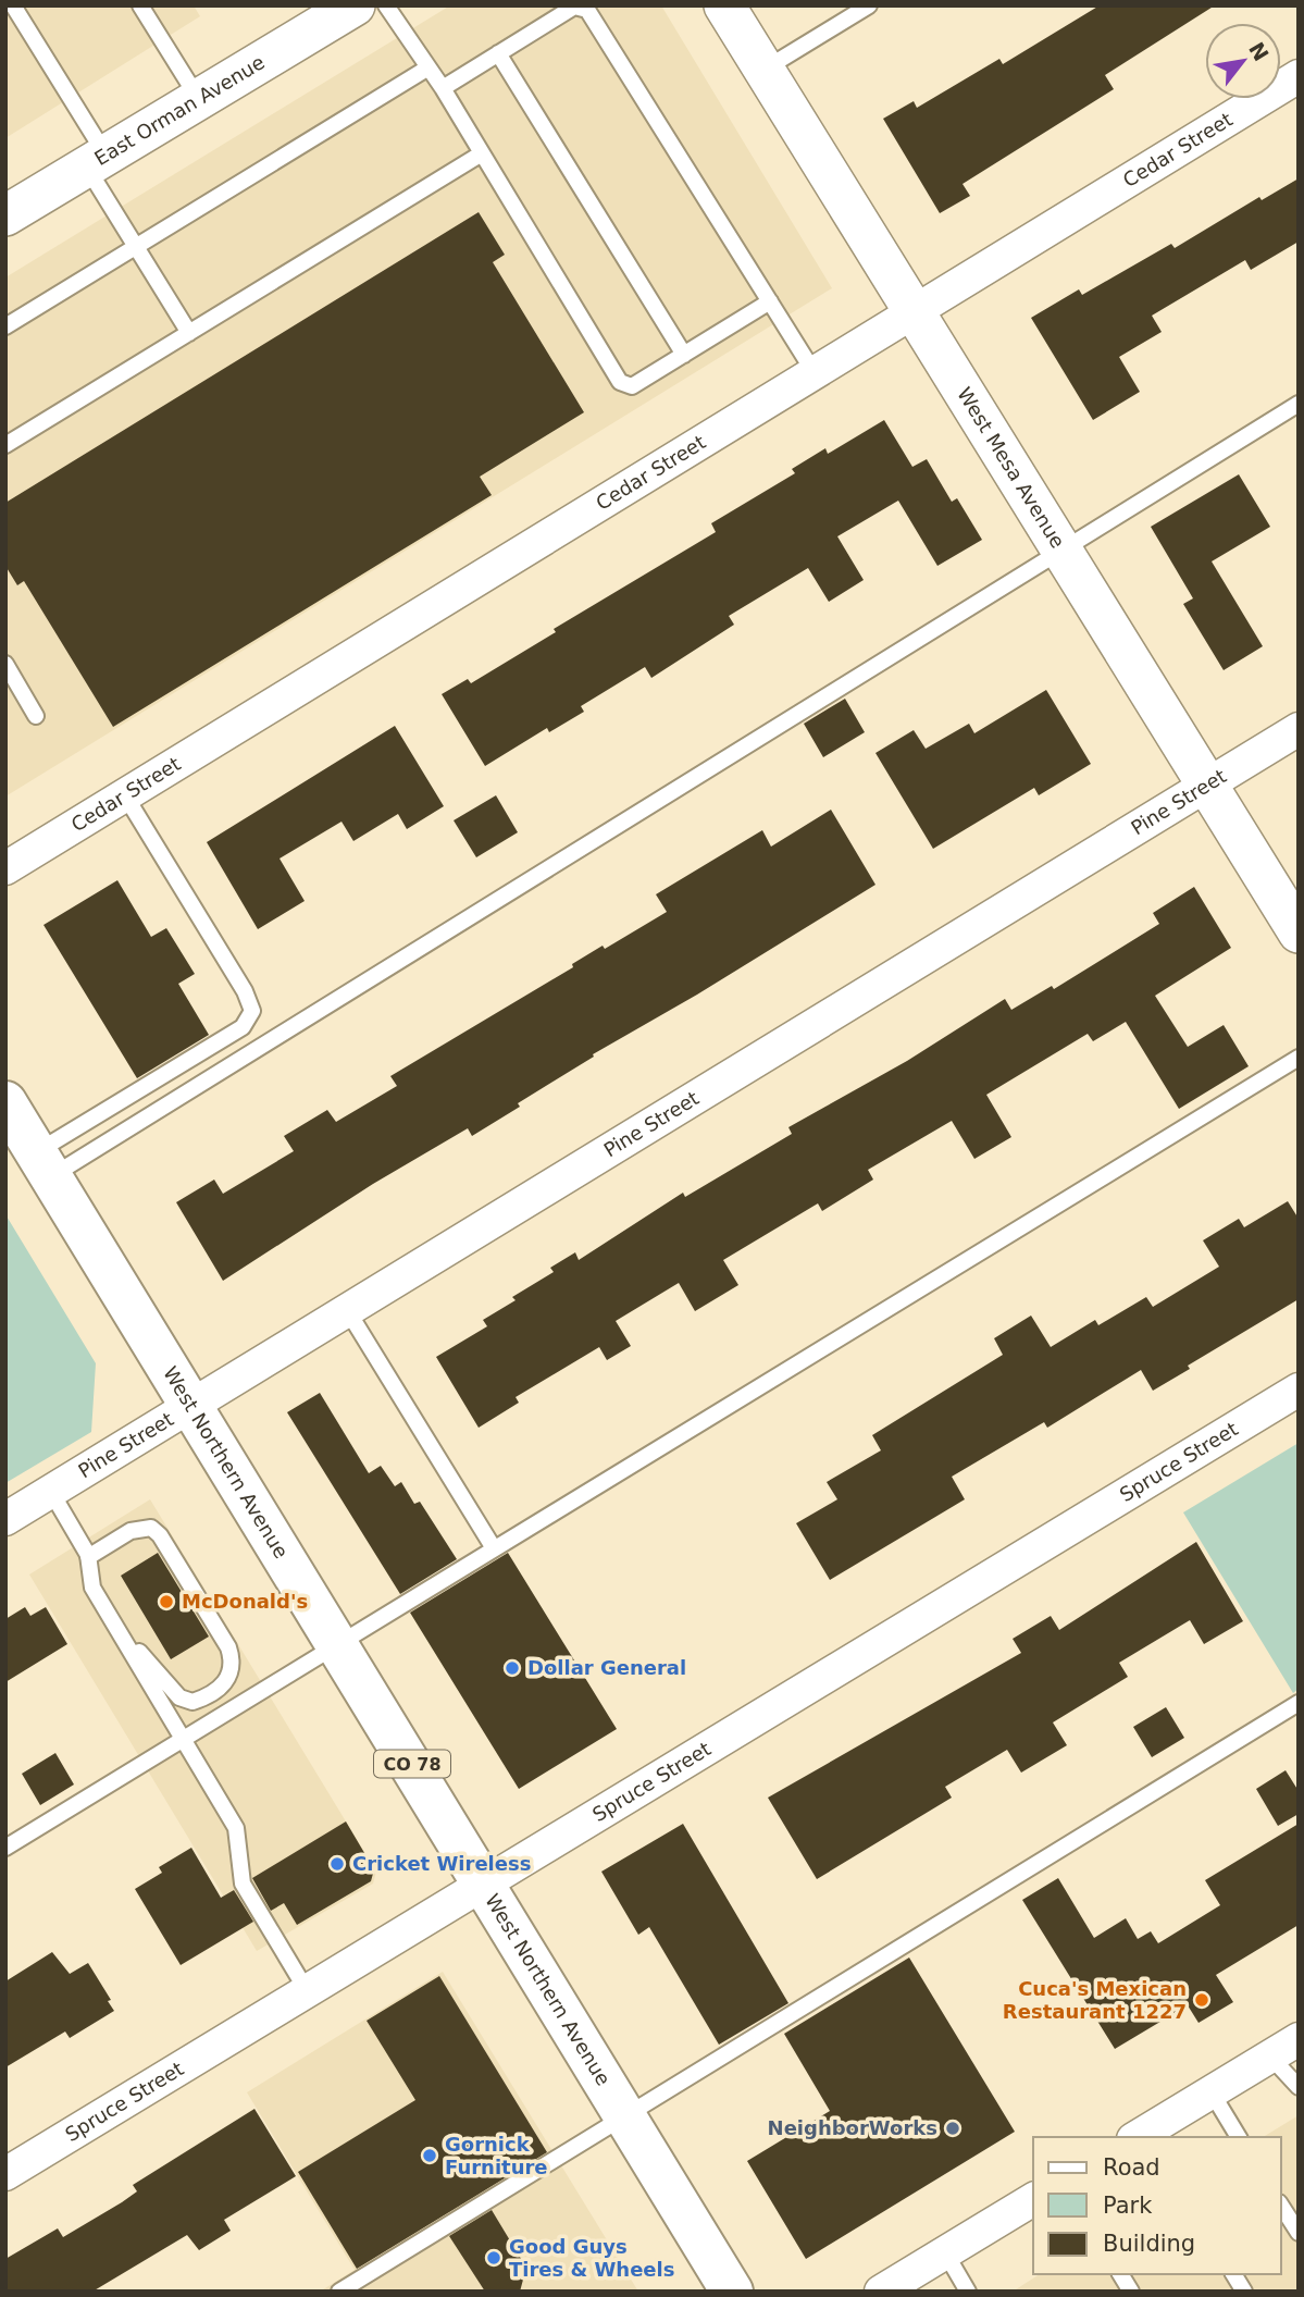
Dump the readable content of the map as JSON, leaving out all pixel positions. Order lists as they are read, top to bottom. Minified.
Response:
{"streets":{"main road":["West Northern Avenue","CO 78"],"street":["East Orman Avenue","Cedar Street","West Mesa Avenue","Pine Street","Spruce Street"]},"crossings":[["Cedar Street","West Mesa Avenue"],["West Mesa Avenue","Pine Street"],["Pine Street","West Northern Avenue"],["West Northern Avenue","Spruce Street"]],"places":["McDonald's","Dollar General","Cricket Wireless","Cuca's Mexican Restaurant 1227","NeighborWorks","Gornick Furniture","Good Guys Tires & Wheels"],"legend":["Road","Park","Building"],"north":"top right"}
